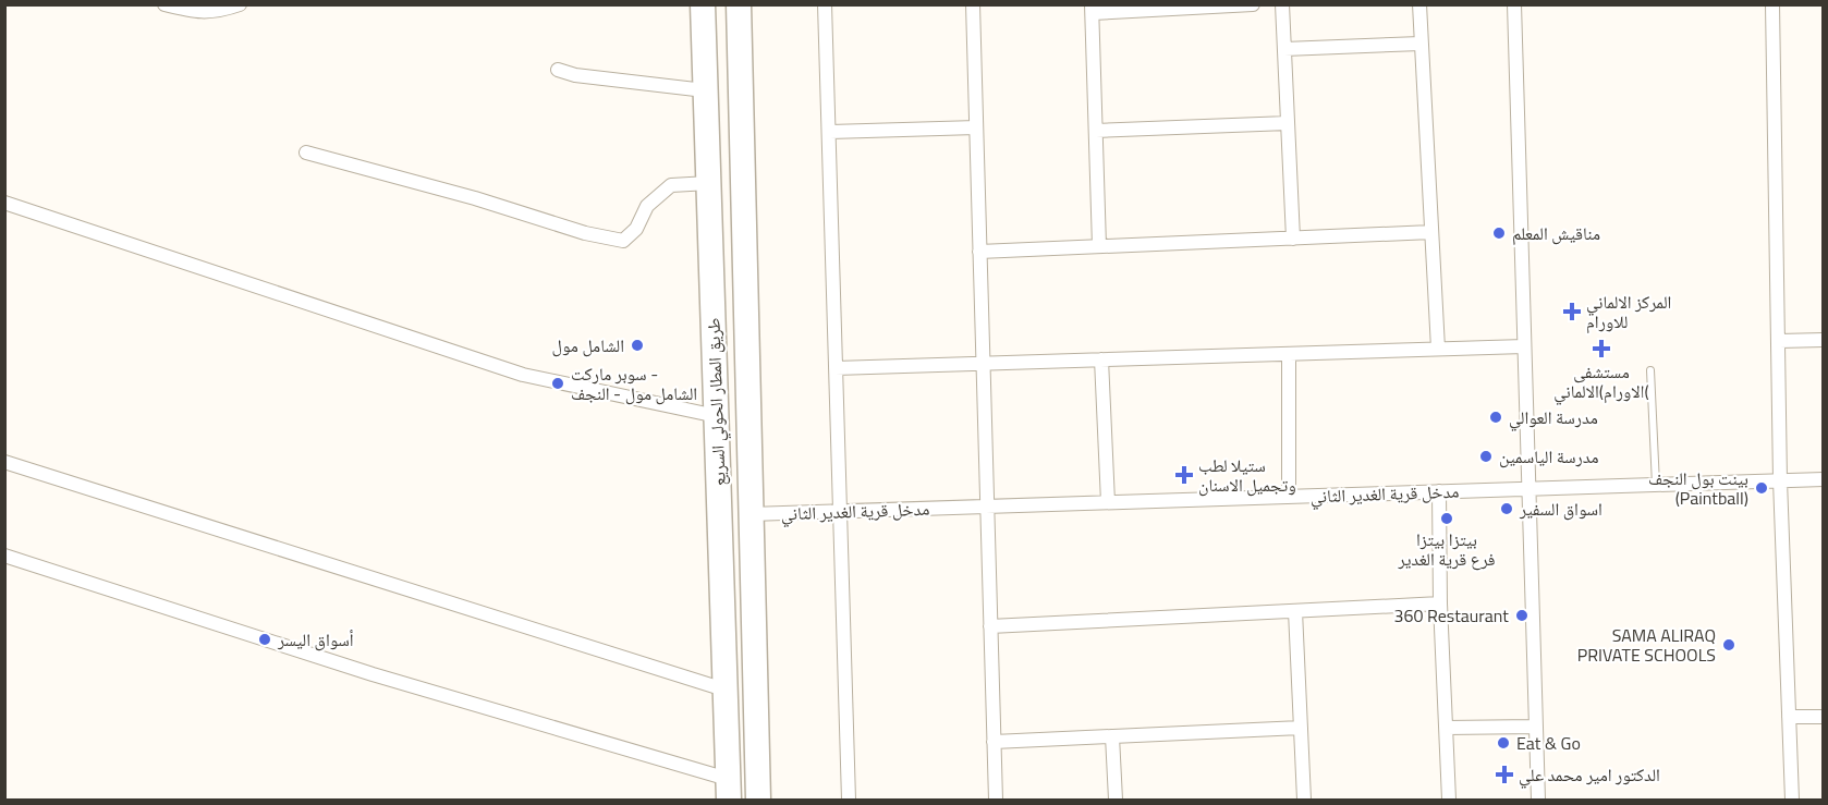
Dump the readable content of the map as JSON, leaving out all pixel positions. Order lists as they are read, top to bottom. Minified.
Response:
{"streets":{"highway":["طريق المطار الحولي السريع"],"street":["مدخل قرية الغدير الثاني"]},"crossings":[["طريق المطار الحولي السريع","مدخل قرية الغدير الثاني"]],"places":{"other":["مناقيش المعلم","الشامل مول","سوبر ماركت - الشامل مول - النجف","مدرسة العوالي","مدرسة الياسمين","بينت بول النجف (Paintball)","اسواق السفير","بيتزا بيتزا فرع قرية الغدير","360 Restaurant","أسواق اليسر","SAMA ALIRAQ PRIVATE SCHOOLS","Eat & Go"],"health":["المركز الالماني للاورام","مستشفى الاورام)الالماني(","ستيلا لطب وتجميل الاسنان","الدكتور امير محمد علي"]}}
